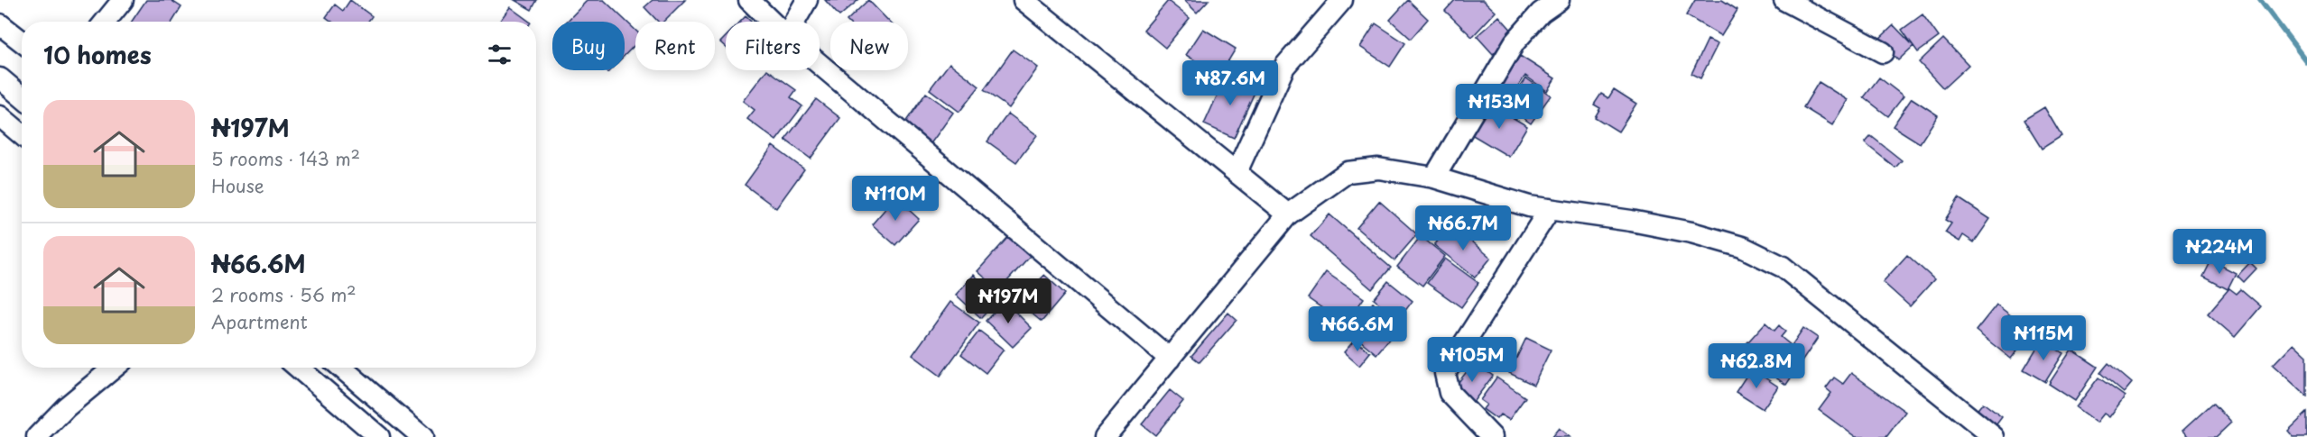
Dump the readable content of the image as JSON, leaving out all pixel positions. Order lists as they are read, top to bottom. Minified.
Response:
{"page":{"chip":["Buy","Rent","Filters","New"],"heading":"10 homes","price":["₦87.6M","₦153M","₦110M","₦66.7M","₦224M","₦197M","₦66.6M","₦115M","₦105M","₦62.8M"],"list":[{"name":"₦197M","note":"5 rooms · 143 m² · House"},{"name":"₦66.6M","note":"2 rooms · 56 m² · Apartment"}]}}
